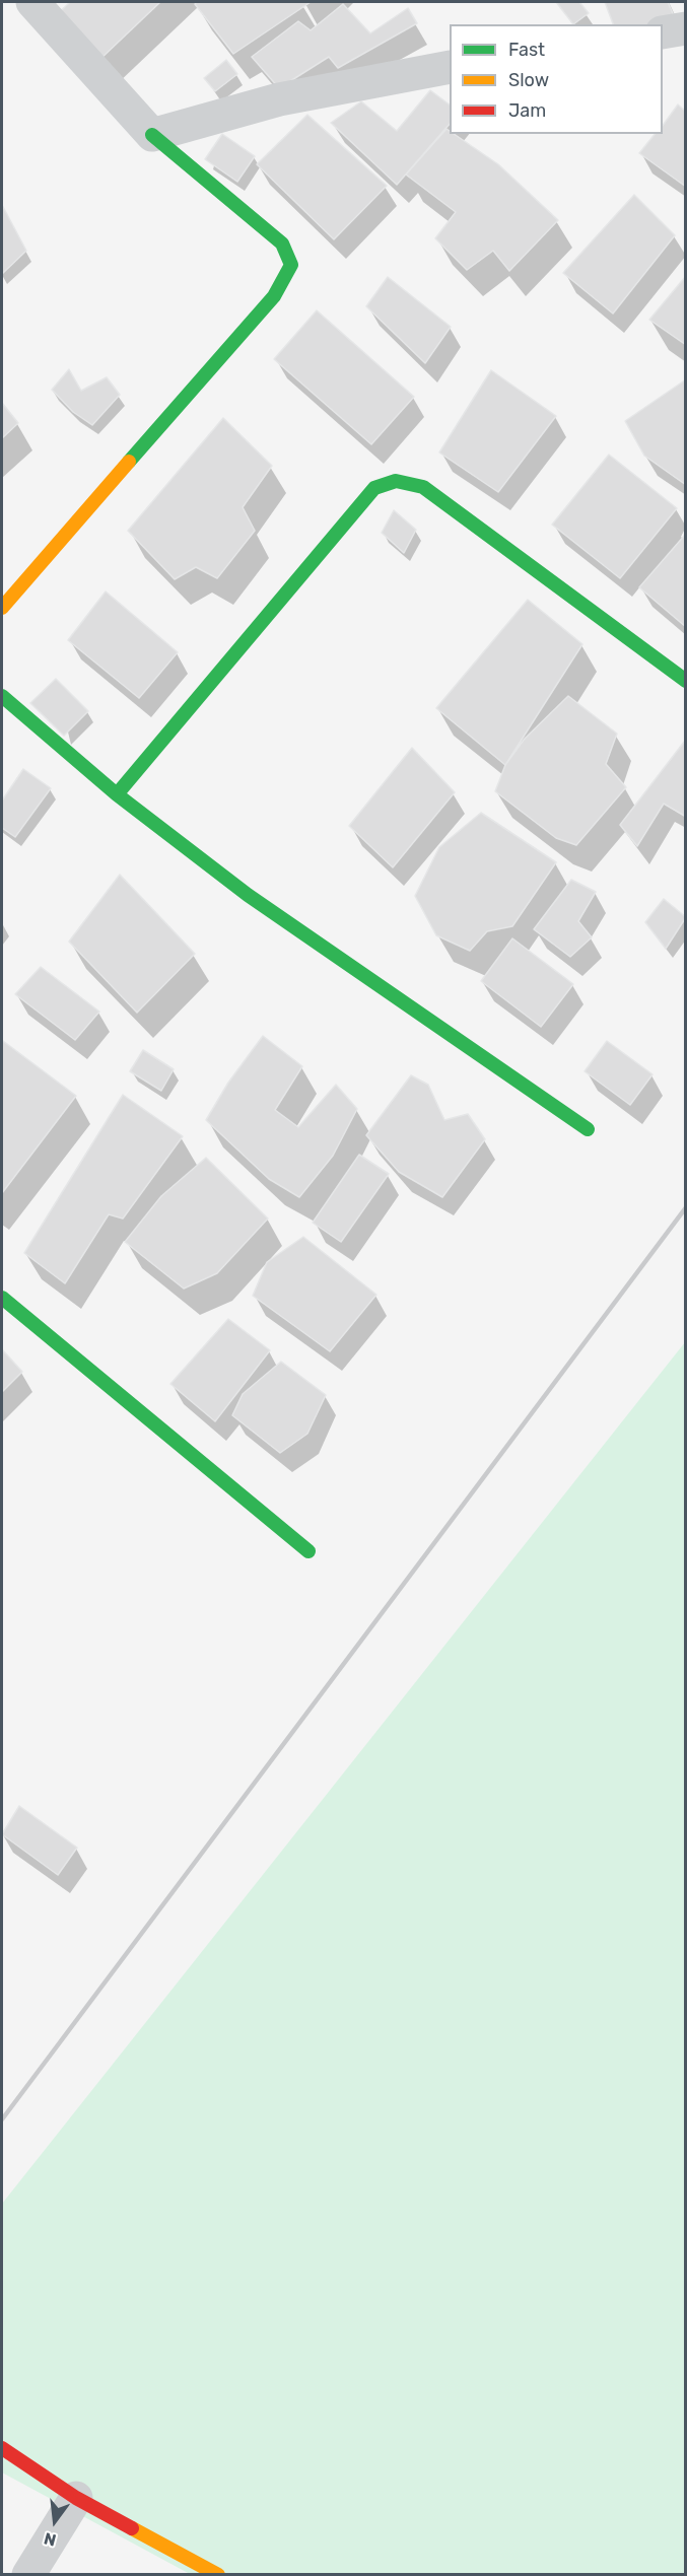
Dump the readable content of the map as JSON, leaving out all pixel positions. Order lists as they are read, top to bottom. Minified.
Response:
{"legend":["Fast","Slow","Jam"],"north":"bottom"}
